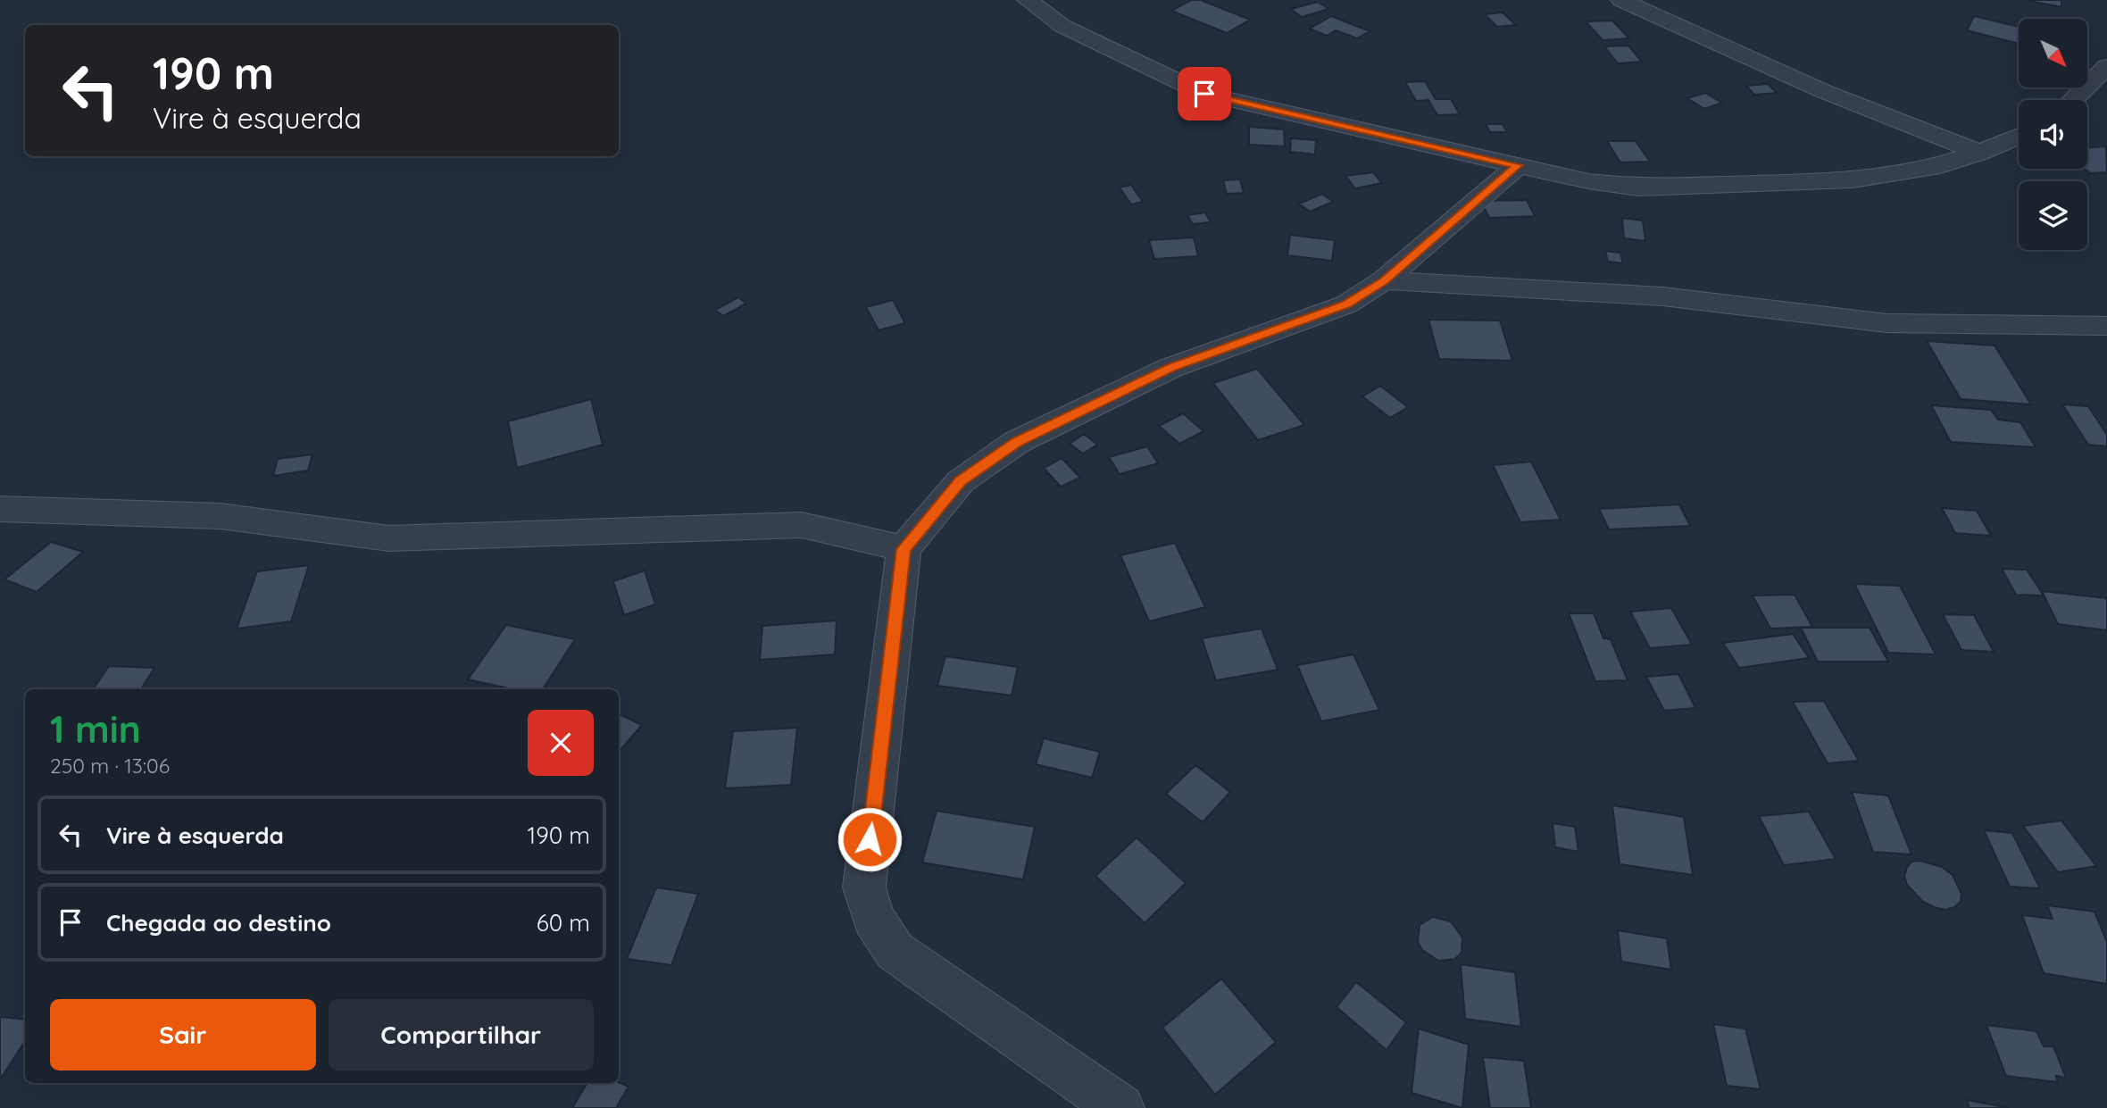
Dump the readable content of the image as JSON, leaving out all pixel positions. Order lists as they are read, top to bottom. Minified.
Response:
{"north":"bottom right","page":{"turn":["190 m","Vire à esquerda"],"heading":["1 min","250 m · 13:06"],"list":[{"name":"Vire à esquerda","value":"190 m"},{"name":"Chegada ao destino","value":"60 m"}],"buttons":["Sair","Compartilhar"]}}
